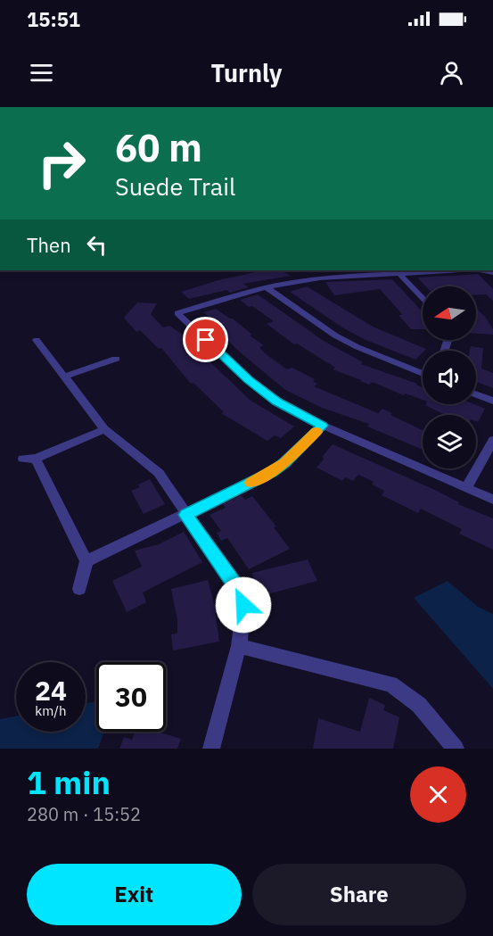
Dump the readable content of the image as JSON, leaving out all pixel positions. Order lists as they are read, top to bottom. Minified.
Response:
{"north":"left","page":{"status":"15:51","header":"Turnly","turn":["60 m","Suede Trail"],"then":"Then","speed":"24 km/h","limit":"30","heading":["1 min","280 m · 15:52"],"buttons":["Exit","Share"]}}
